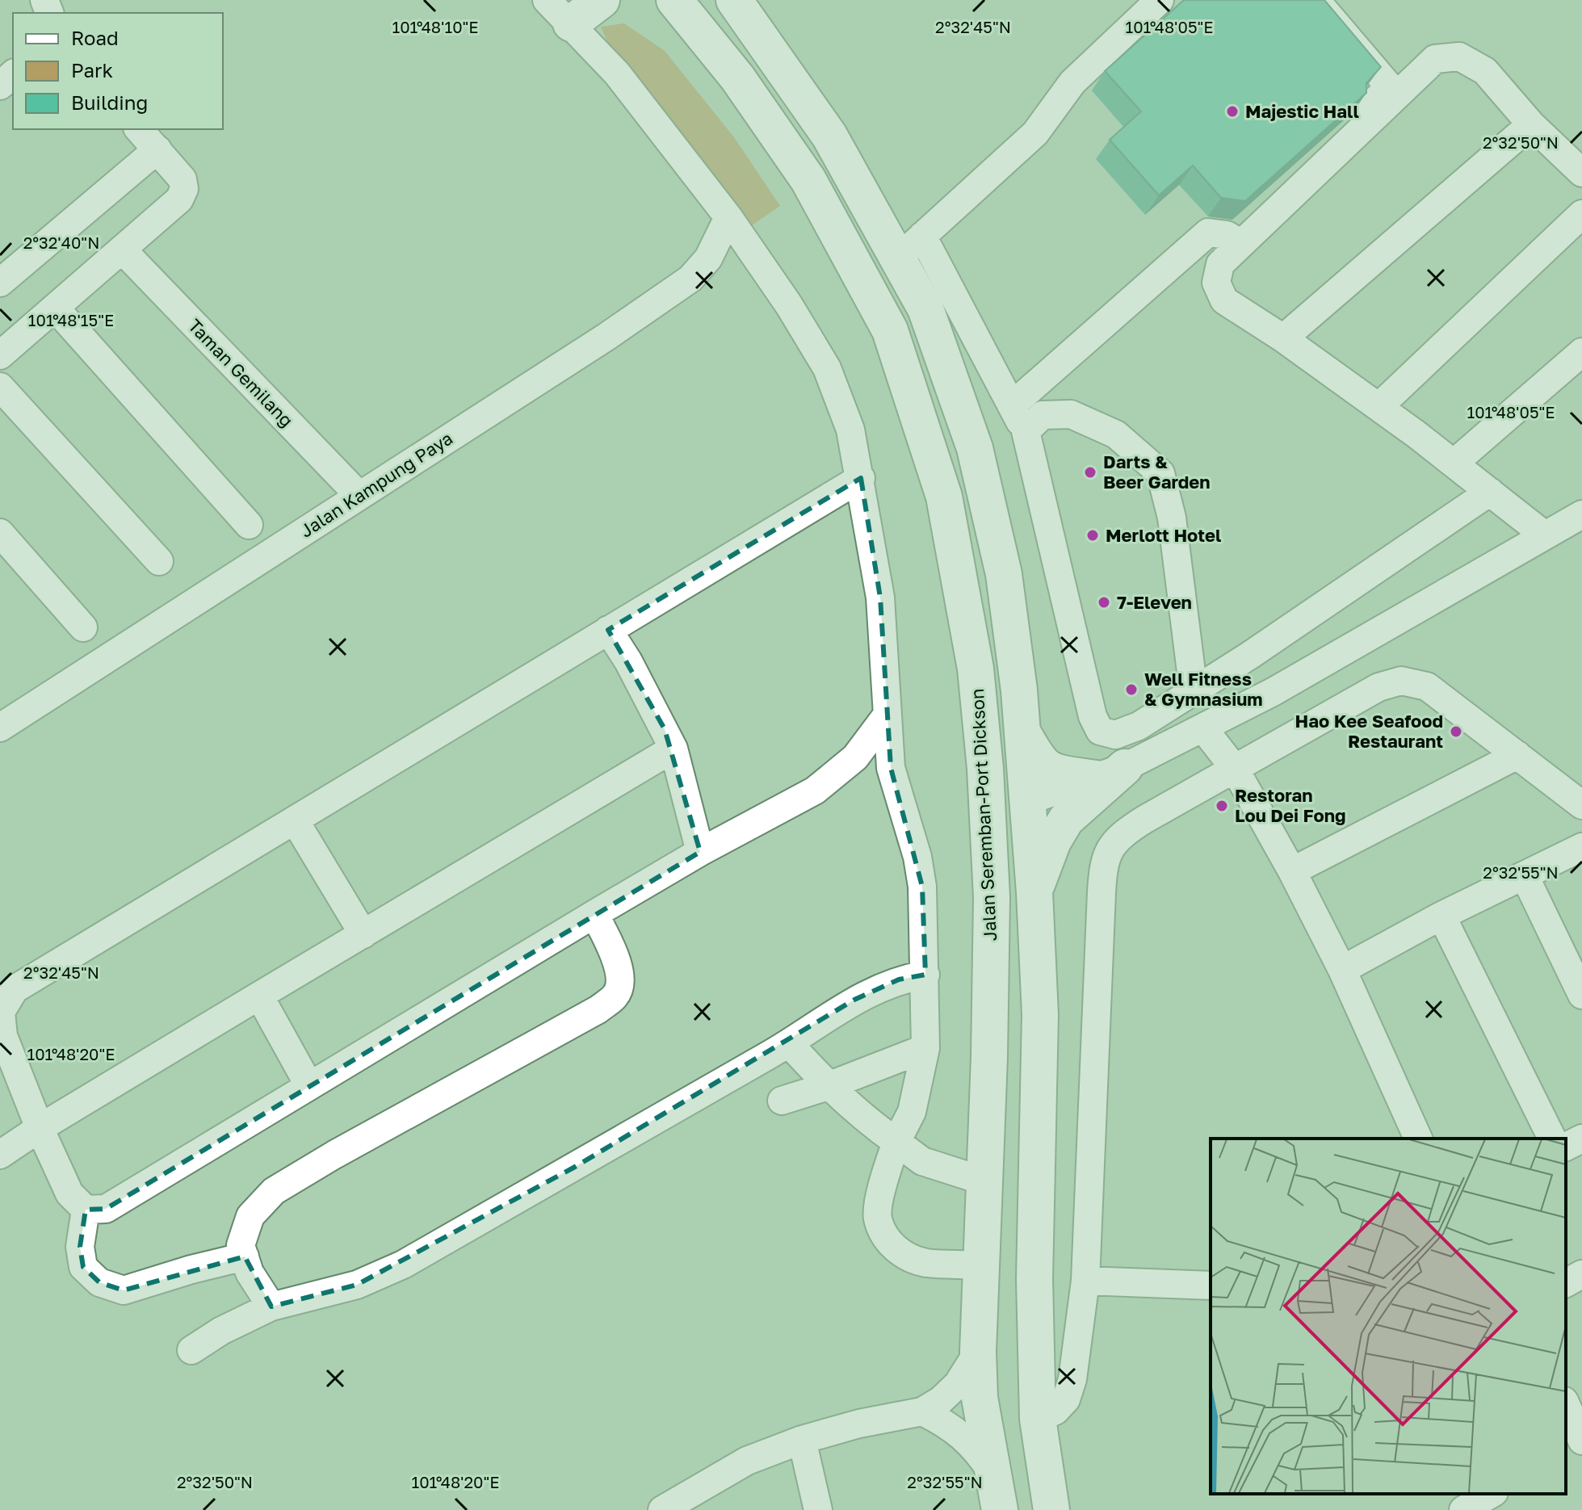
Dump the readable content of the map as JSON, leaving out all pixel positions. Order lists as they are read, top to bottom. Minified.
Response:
{"streets":{"highway":["Jalan Seremban-Port Dickson"],"street":["Taman Gemilang","Jalan Kampung Paya"]},"crossings":[["Taman Gemilang","Jalan Kampung Paya"]],"places":["Majestic Hall","Darts & Beer Garden","Merlott Hotel","7-Eleven","Well Fitness & Gymnasium","Hao Kee Seafood Restaurant","Restoran Lou Dei Fong"],"legend":["Road","Park","Building"],"coordinates":["101°48'10\"E","2°32'45\"N","101°48'05\"E","2°32'50\"N","2°32'40\"N","101°48'15\"E","2°32'55\"N","101°48'20\"E"]}
